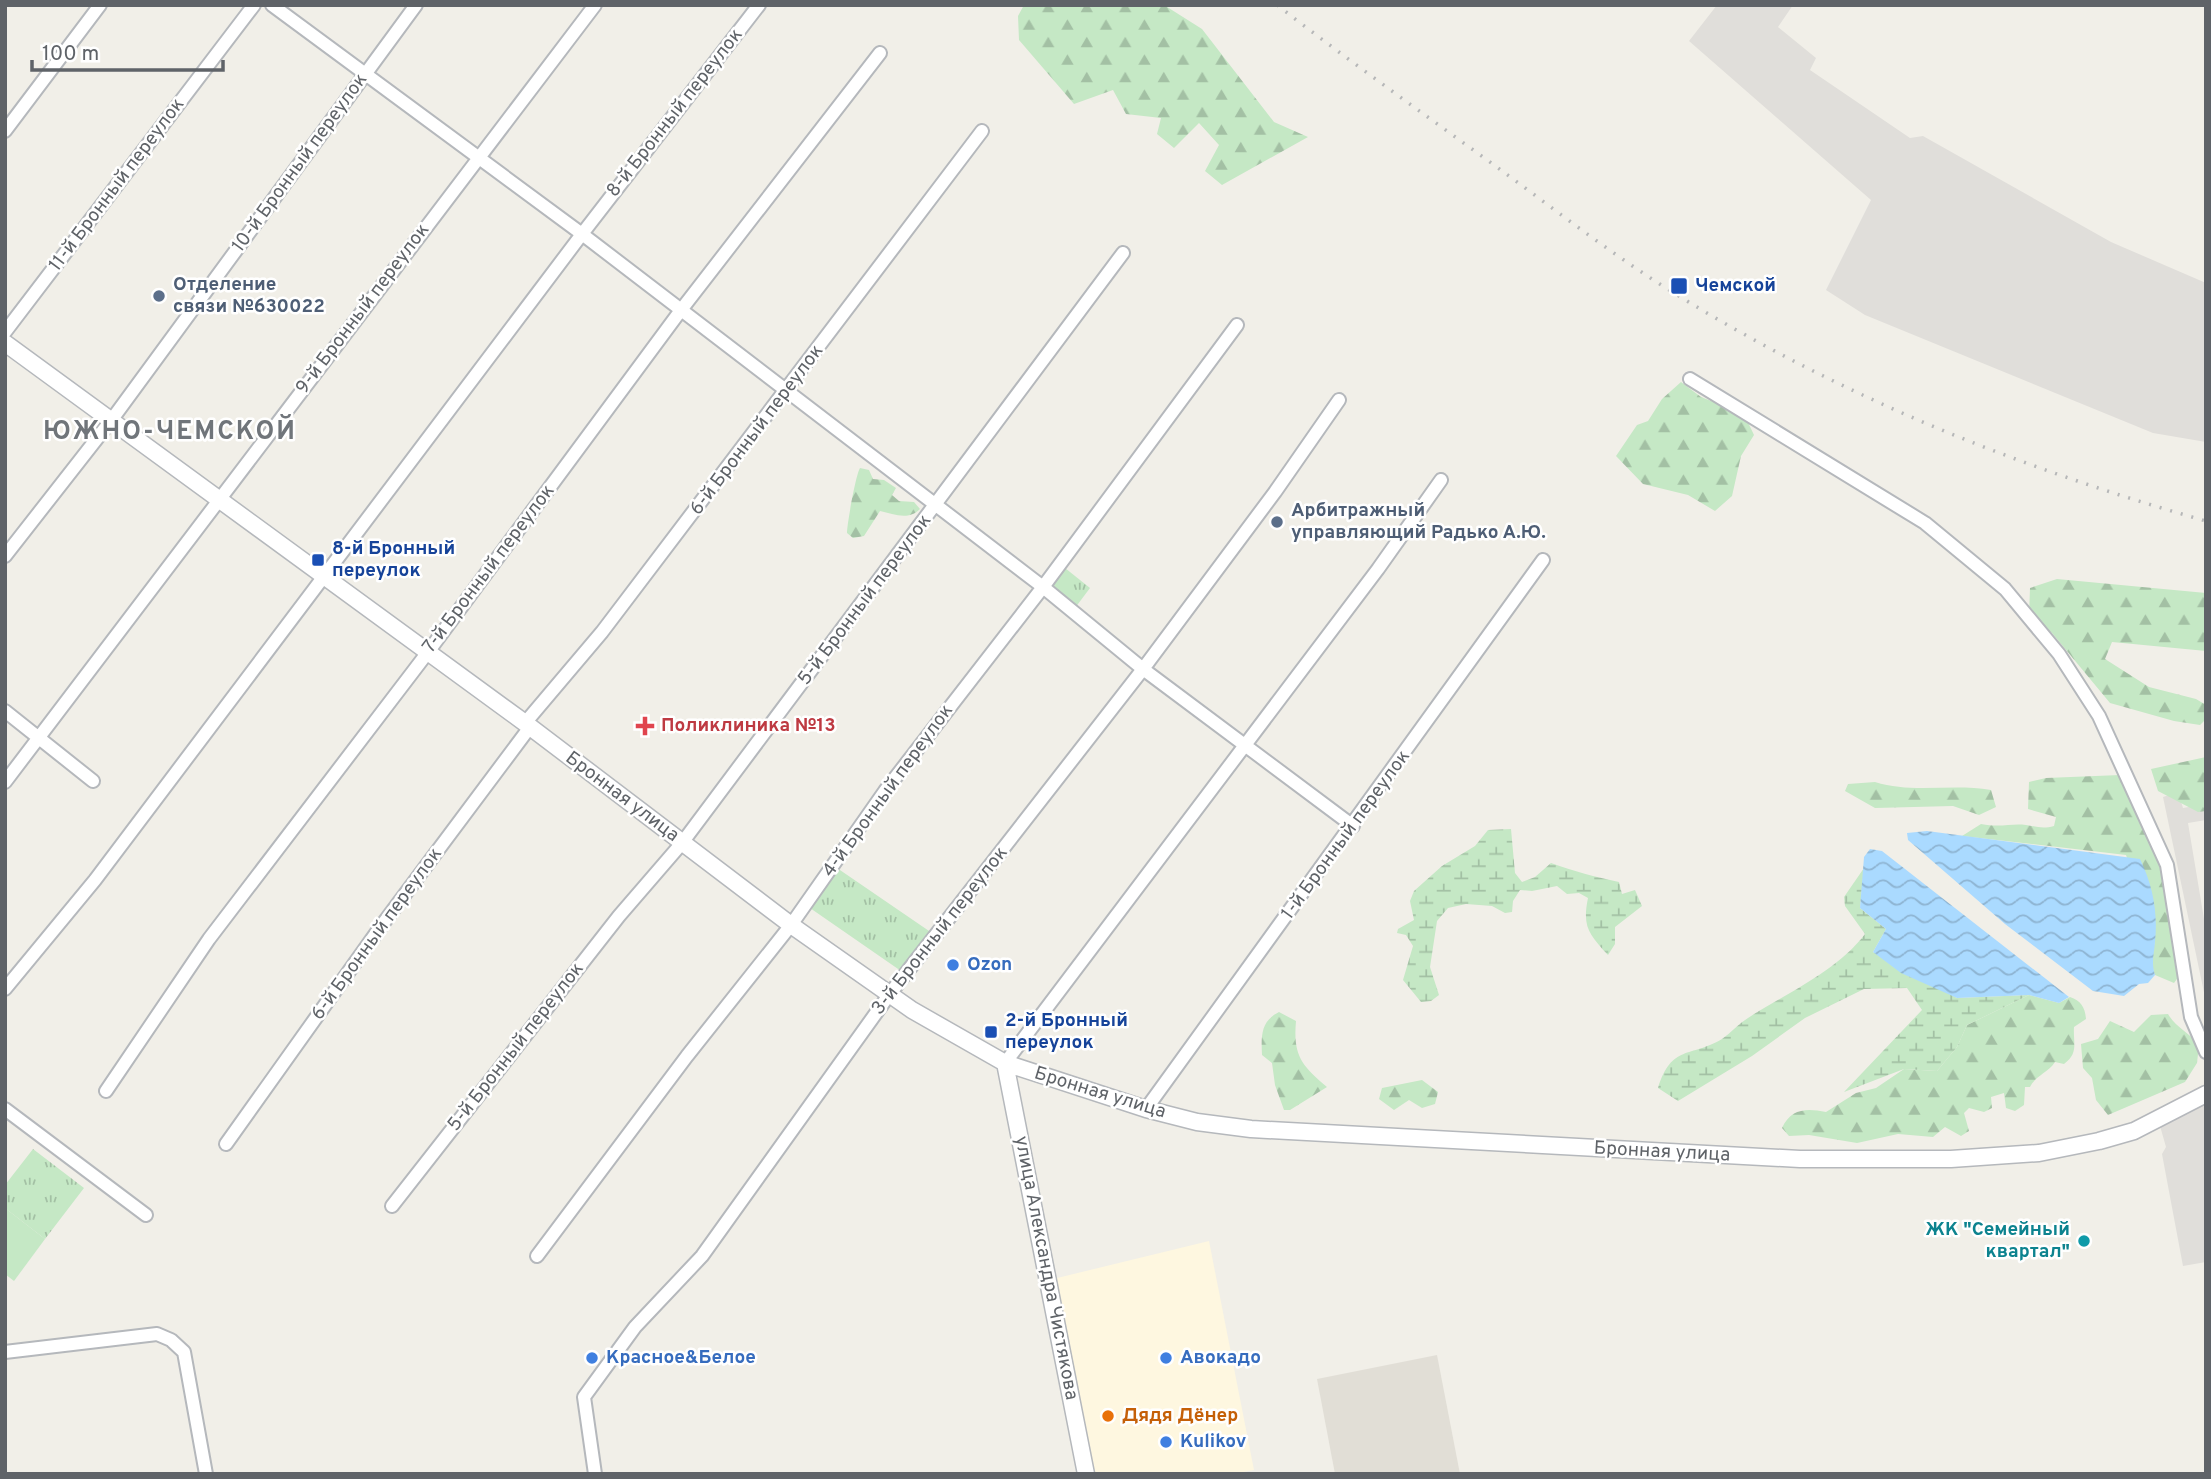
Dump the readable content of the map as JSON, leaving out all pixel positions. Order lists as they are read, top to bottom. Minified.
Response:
{"streets":{"street":["8-й Бронный переулок","10-й Бронный переулок","11-й Бронный переулок","9-й Бронный переулок","6-й Бронный переулок","7-й Бронный переулок","5-й Бронный переулок","4-й Бронный переулок","Бронная улица","1-й Бронный переулок","3-й Бронный переулок","улица Александра Чистякова"]},"crossings":[["8-й Бронный переулок","Бронная улица"],["10-й Бронный переулок","Бронная улица"],["9-й Бронный переулок","Бронная улица"],["6-й Бронный переулок","Бронная улица"],["7-й Бронный переулок","Бронная улица"],["5-й Бронный переулок","Бронная улица"],["4-й Бронный переулок","Бронная улица"],["Бронная улица","1-й Бронный переулок"],["Бронная улица","3-й Бронный переулок"],["Бронная улица","улица Александра Чистякова"]],"districts":["ЮЖНО-ЧЕМСКОЙ"],"places":{"transit":["Чемской","8-й Бронный переулок","2-й Бронный переулок"],"other":["Отделение связи №630022","Арбитражный управляющий Радько А.Ю.","Ozon","ЖК \"Семейный квартал\"","Красное&Белое","Авокадо","Дядя Дёнер","Kulikov"],"health":["Поликлиника №13"]},"scale_bar":"100 m"}
